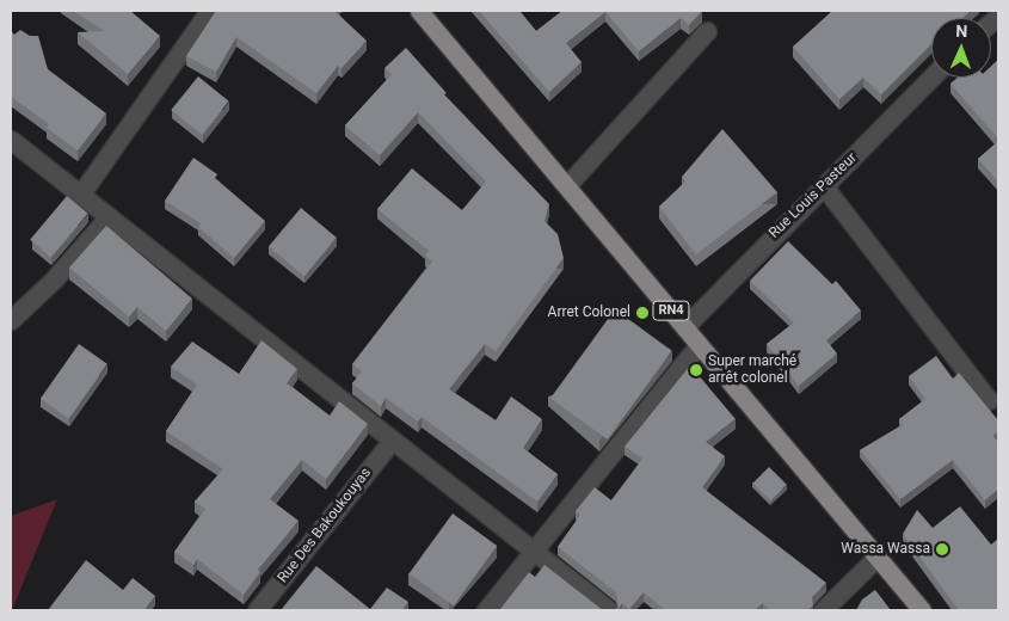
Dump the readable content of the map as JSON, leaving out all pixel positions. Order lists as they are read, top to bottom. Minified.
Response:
{"streets":{"highway":["RN4"],"street":["Rue Louis Pasteur","Rue Des Bakoukouyas"]},"crossings":[["Rue Louis Pasteur","RN4"]],"places":["Arret Colonel","Super marché arrêt colonel","Wassa Wassa"],"north":"top"}
